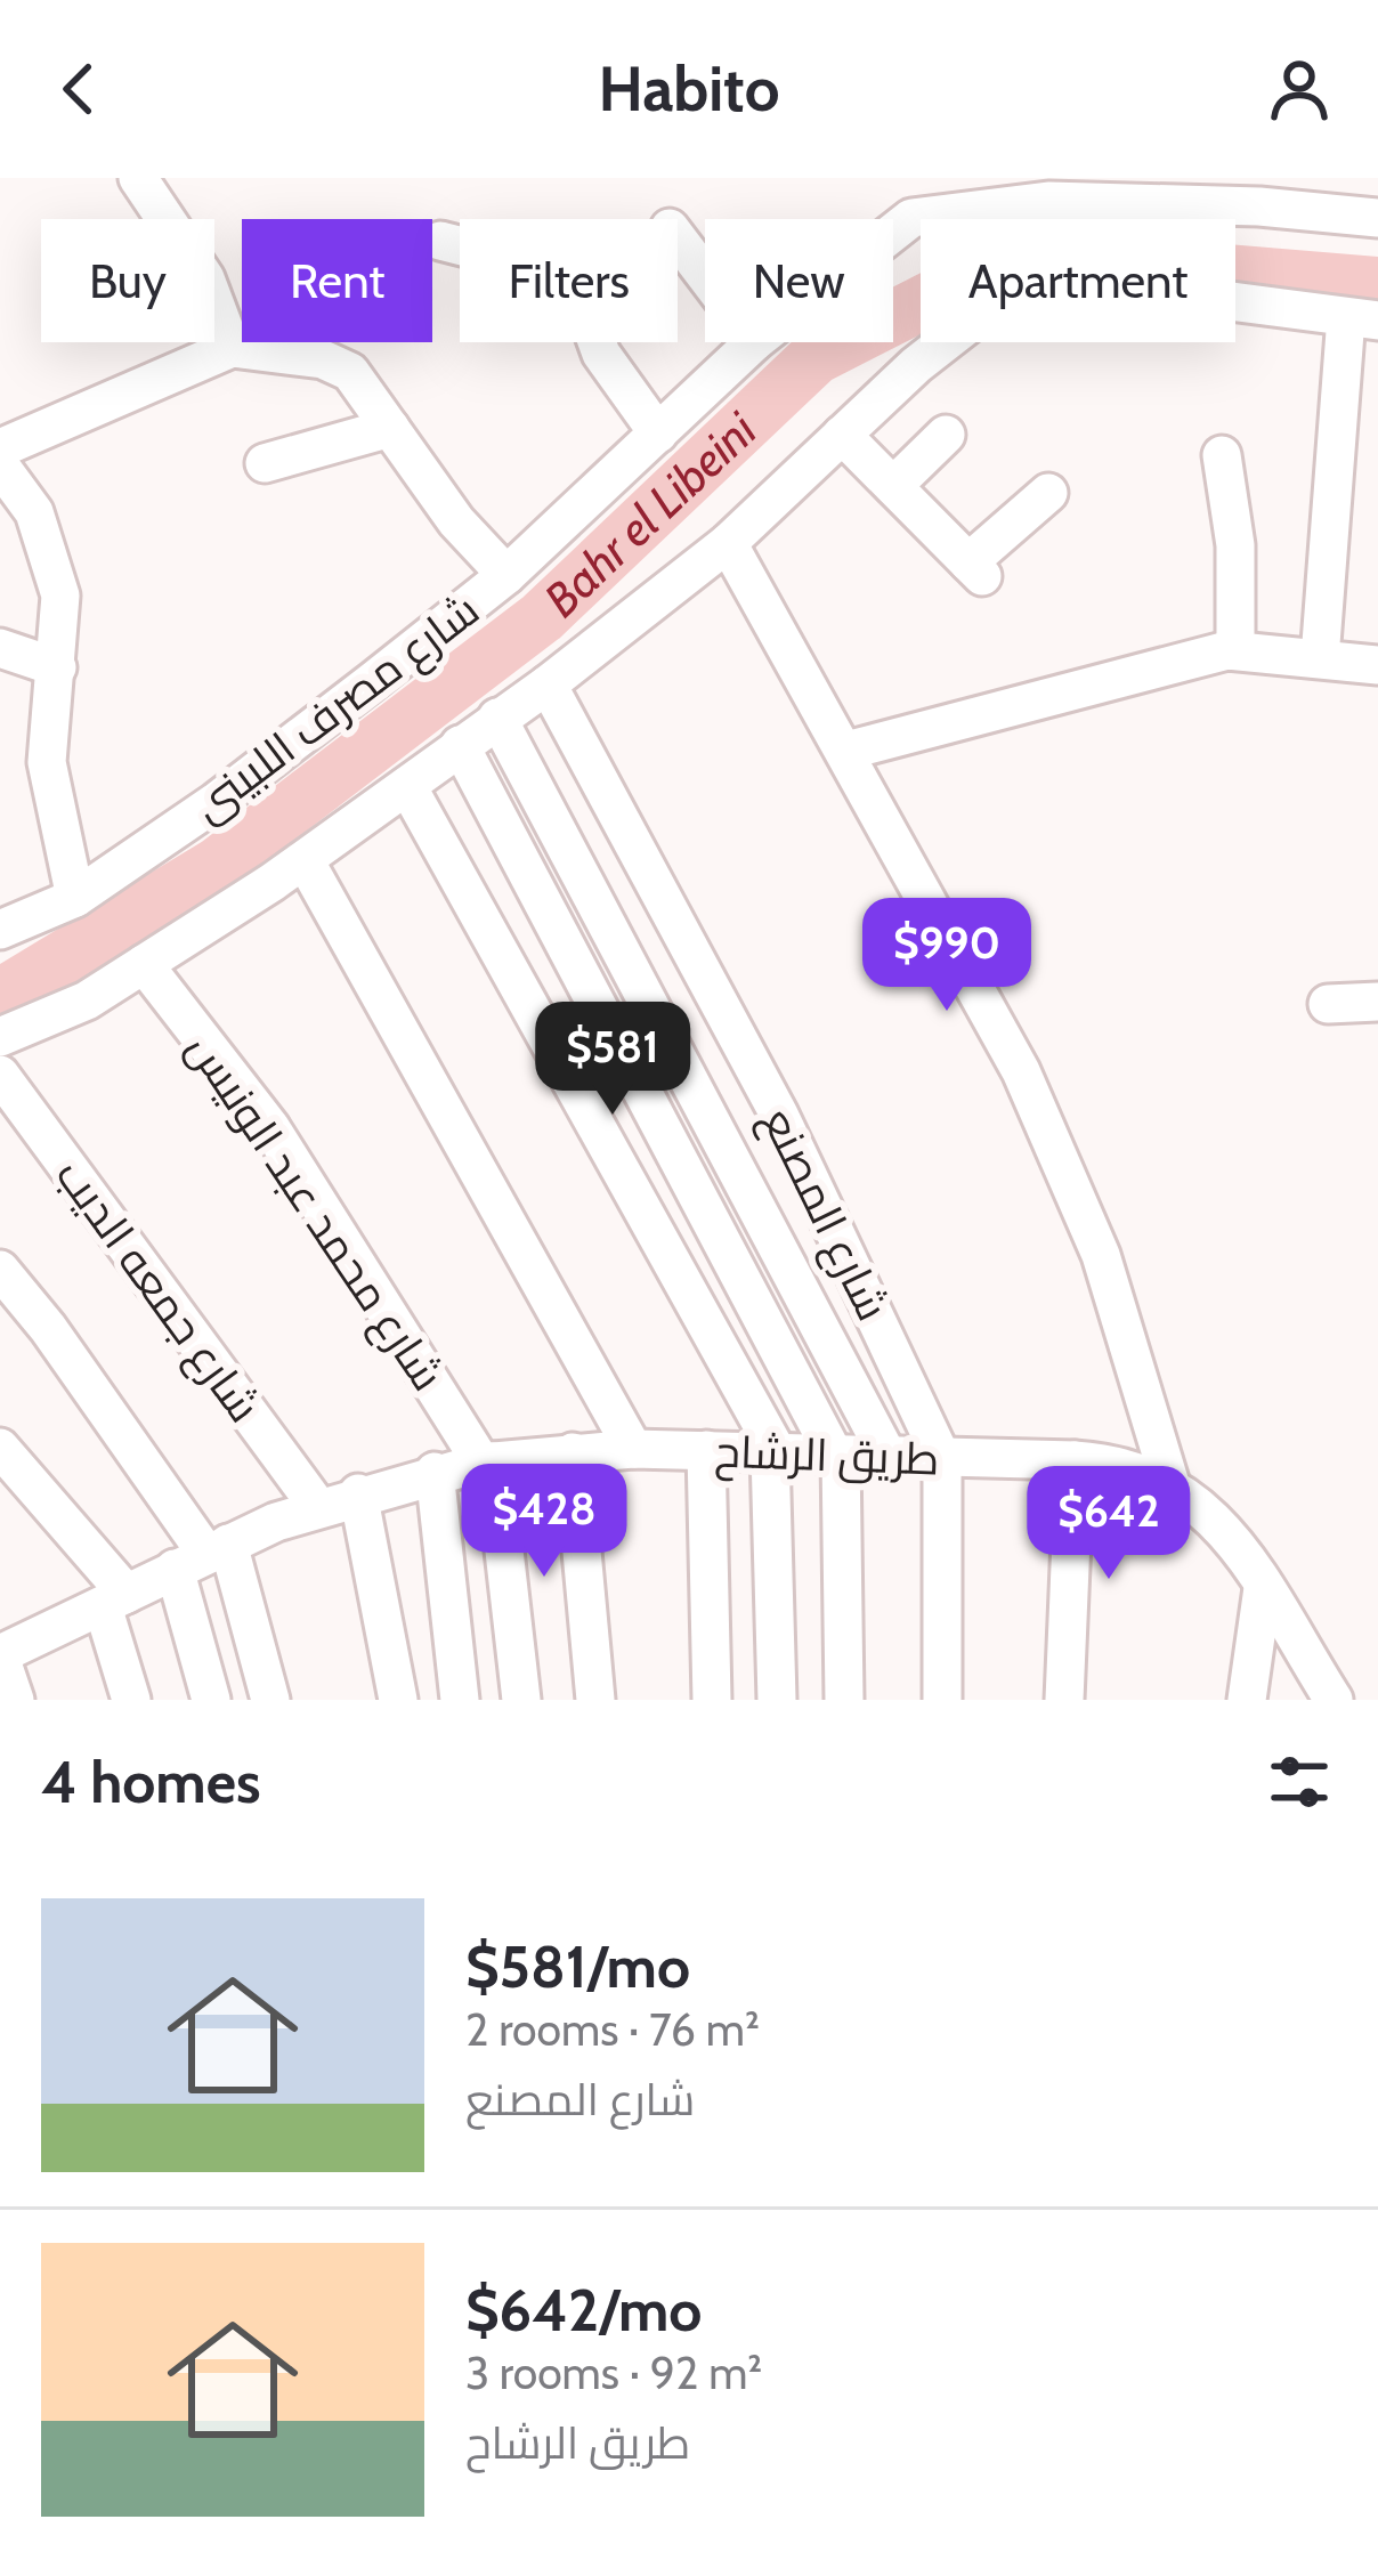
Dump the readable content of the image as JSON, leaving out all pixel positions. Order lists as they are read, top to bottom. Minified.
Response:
{"streets":{"street":["شارع مصرف اللبينى","شارع محمد عبد الونيس","شارع المصنع","شارع جمعه الديب","طريق الرشاح"]},"crossings":[["شارع محمد عبد الونيس","طريق الرشاح"],["شارع المصنع","طريق الرشاح"],["شارع جمعه الديب","طريق الرشاح"]],"water":["Bahr el Libeini"],"page":{"header":"Habito","chip":["Buy","Rent","Filters","New","Apartment"],"price":["$990","$581","$428","$642"],"heading":"4 homes","list":[{"name":"$581/mo","note":"2 rooms · 76 m² · شارع المصنع"},{"name":"$642/mo","note":"3 rooms · 92 m² · طريق الرشاح"}]}}
